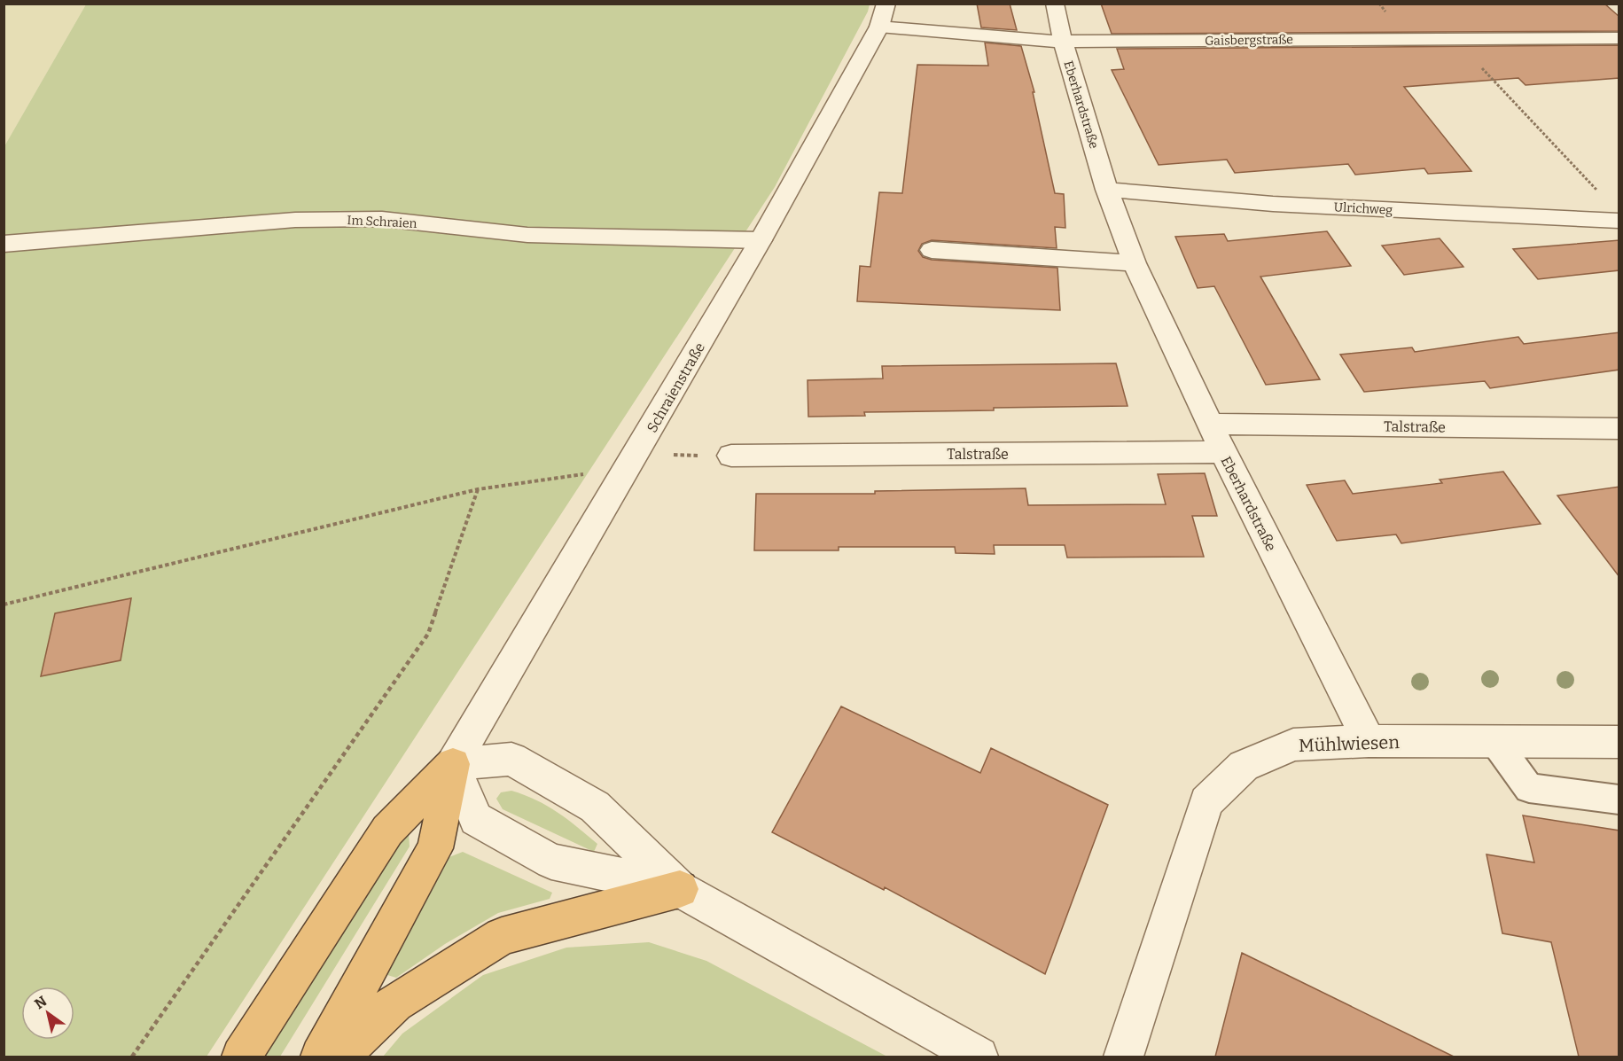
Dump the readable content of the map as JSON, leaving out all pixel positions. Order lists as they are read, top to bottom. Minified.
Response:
{"streets":{"street":["Gaisbergstraße","Eberhardstraße","Ulrichweg","Im Schraien","Schraienstraße","Talstraße","Mühlwiesen"]},"crossings":[["Gaisbergstraße","Eberhardstraße"],["Gaisbergstraße","Schraienstraße"],["Eberhardstraße","Ulrichweg"],["Eberhardstraße","Talstraße"],["Eberhardstraße","Mühlwiesen"],["Im Schraien","Schraienstraße"]],"north":"top left"}
